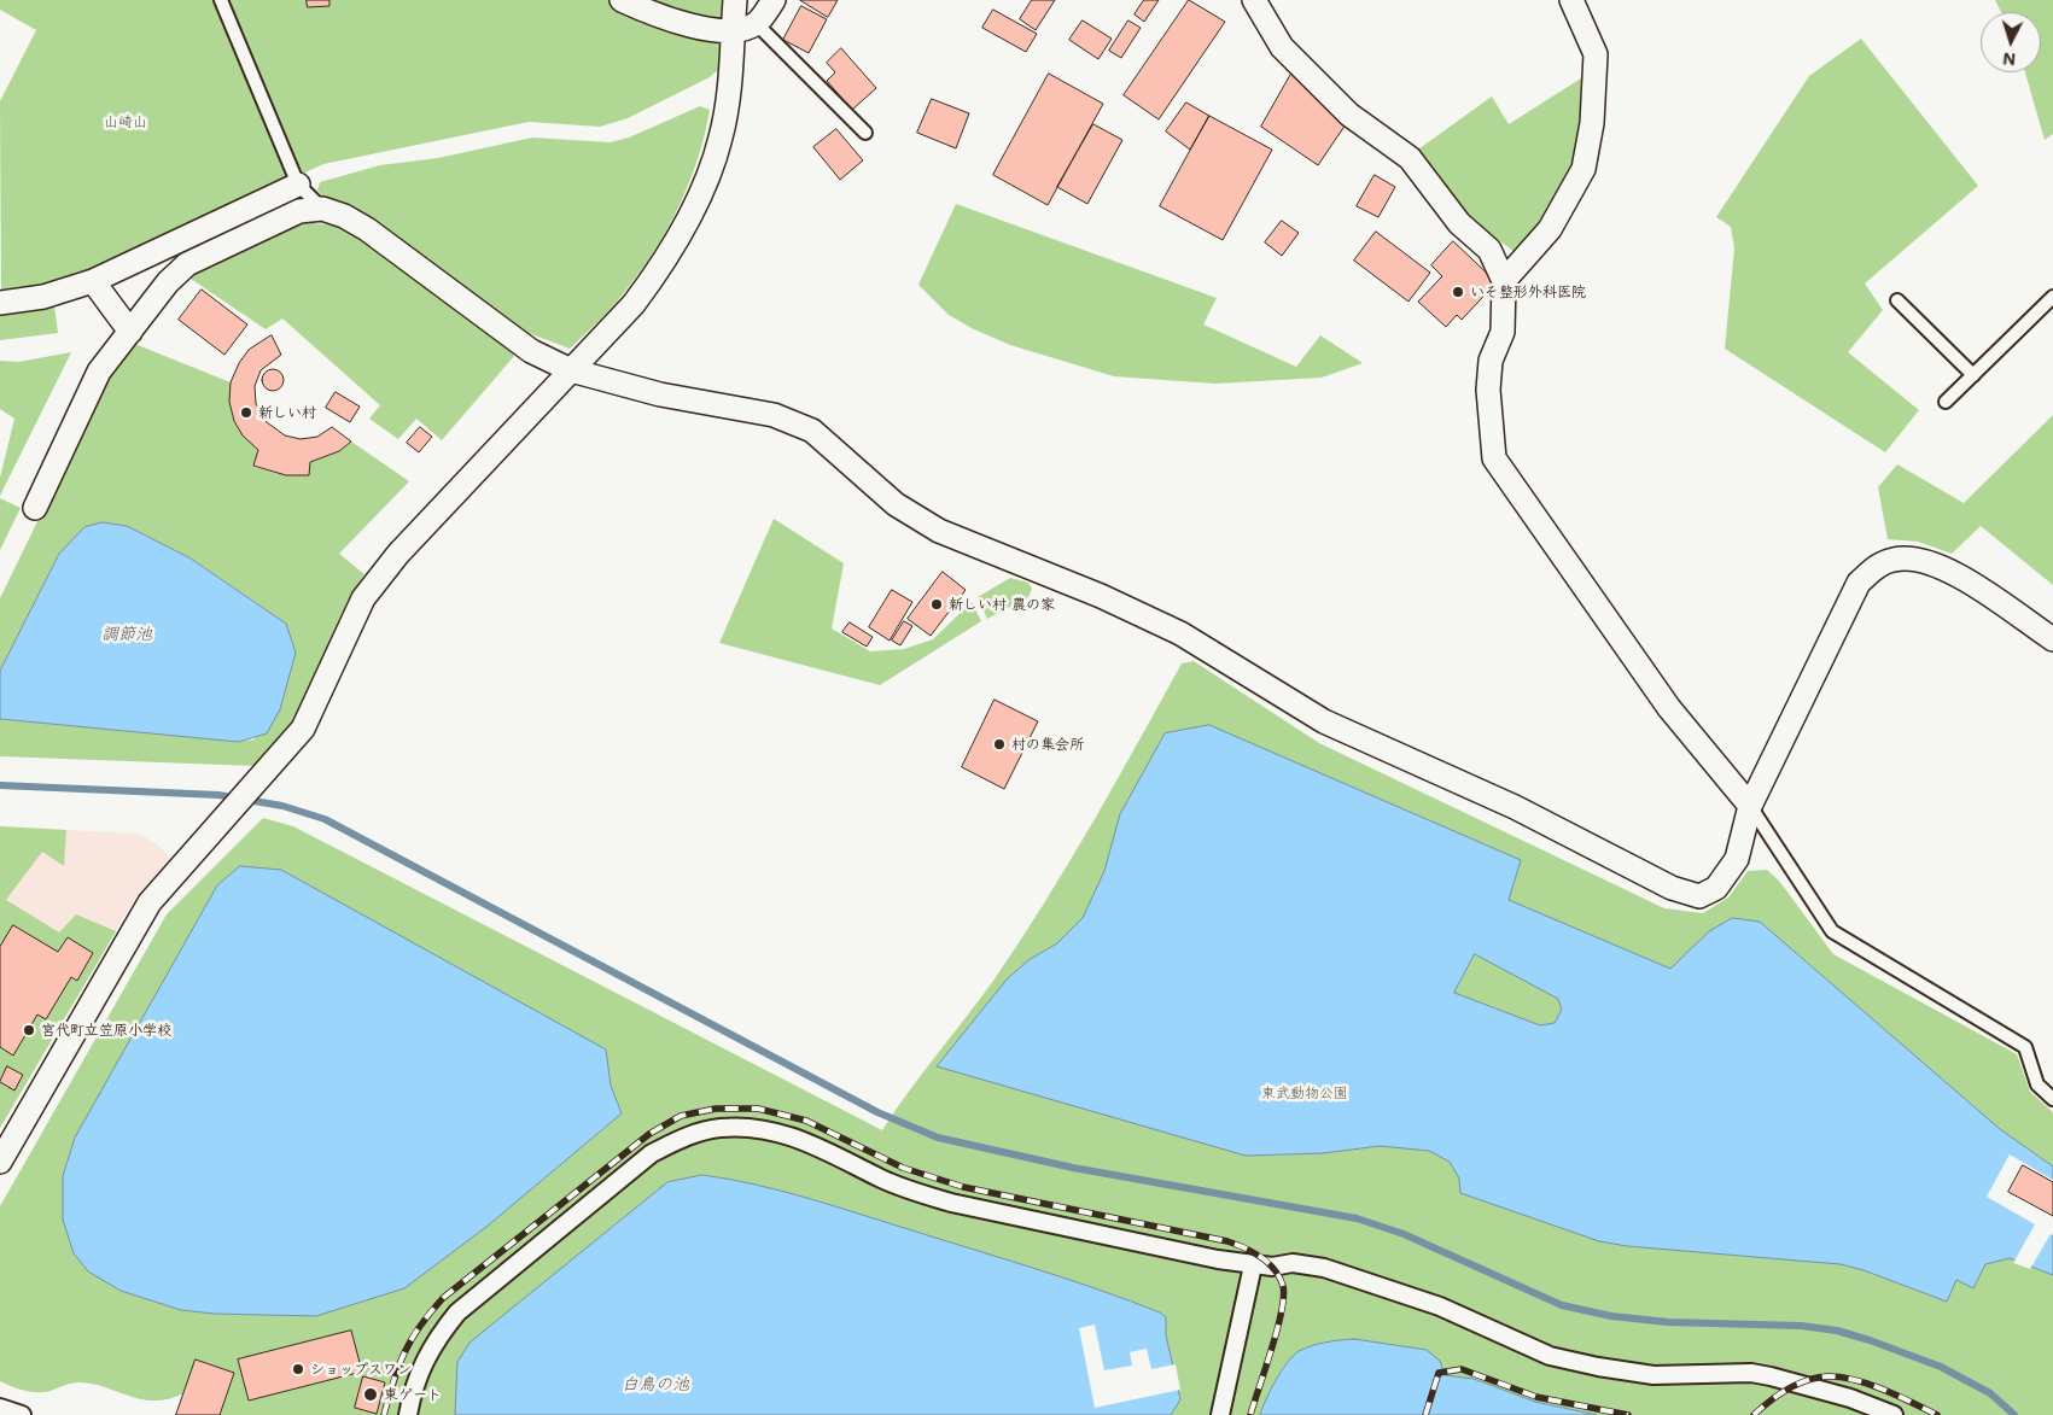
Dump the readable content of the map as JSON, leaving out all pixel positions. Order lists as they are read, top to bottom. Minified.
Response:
{"water":["調節池","白鳥の池"],"parks":["山崎山","東武動物公園"],"places":["いそ整形外科医院","新しい村","新しい村 農の家","村の集会所","宮代町立笠原小学校","ショップスワン","東ゲート"],"north":"bottom"}
